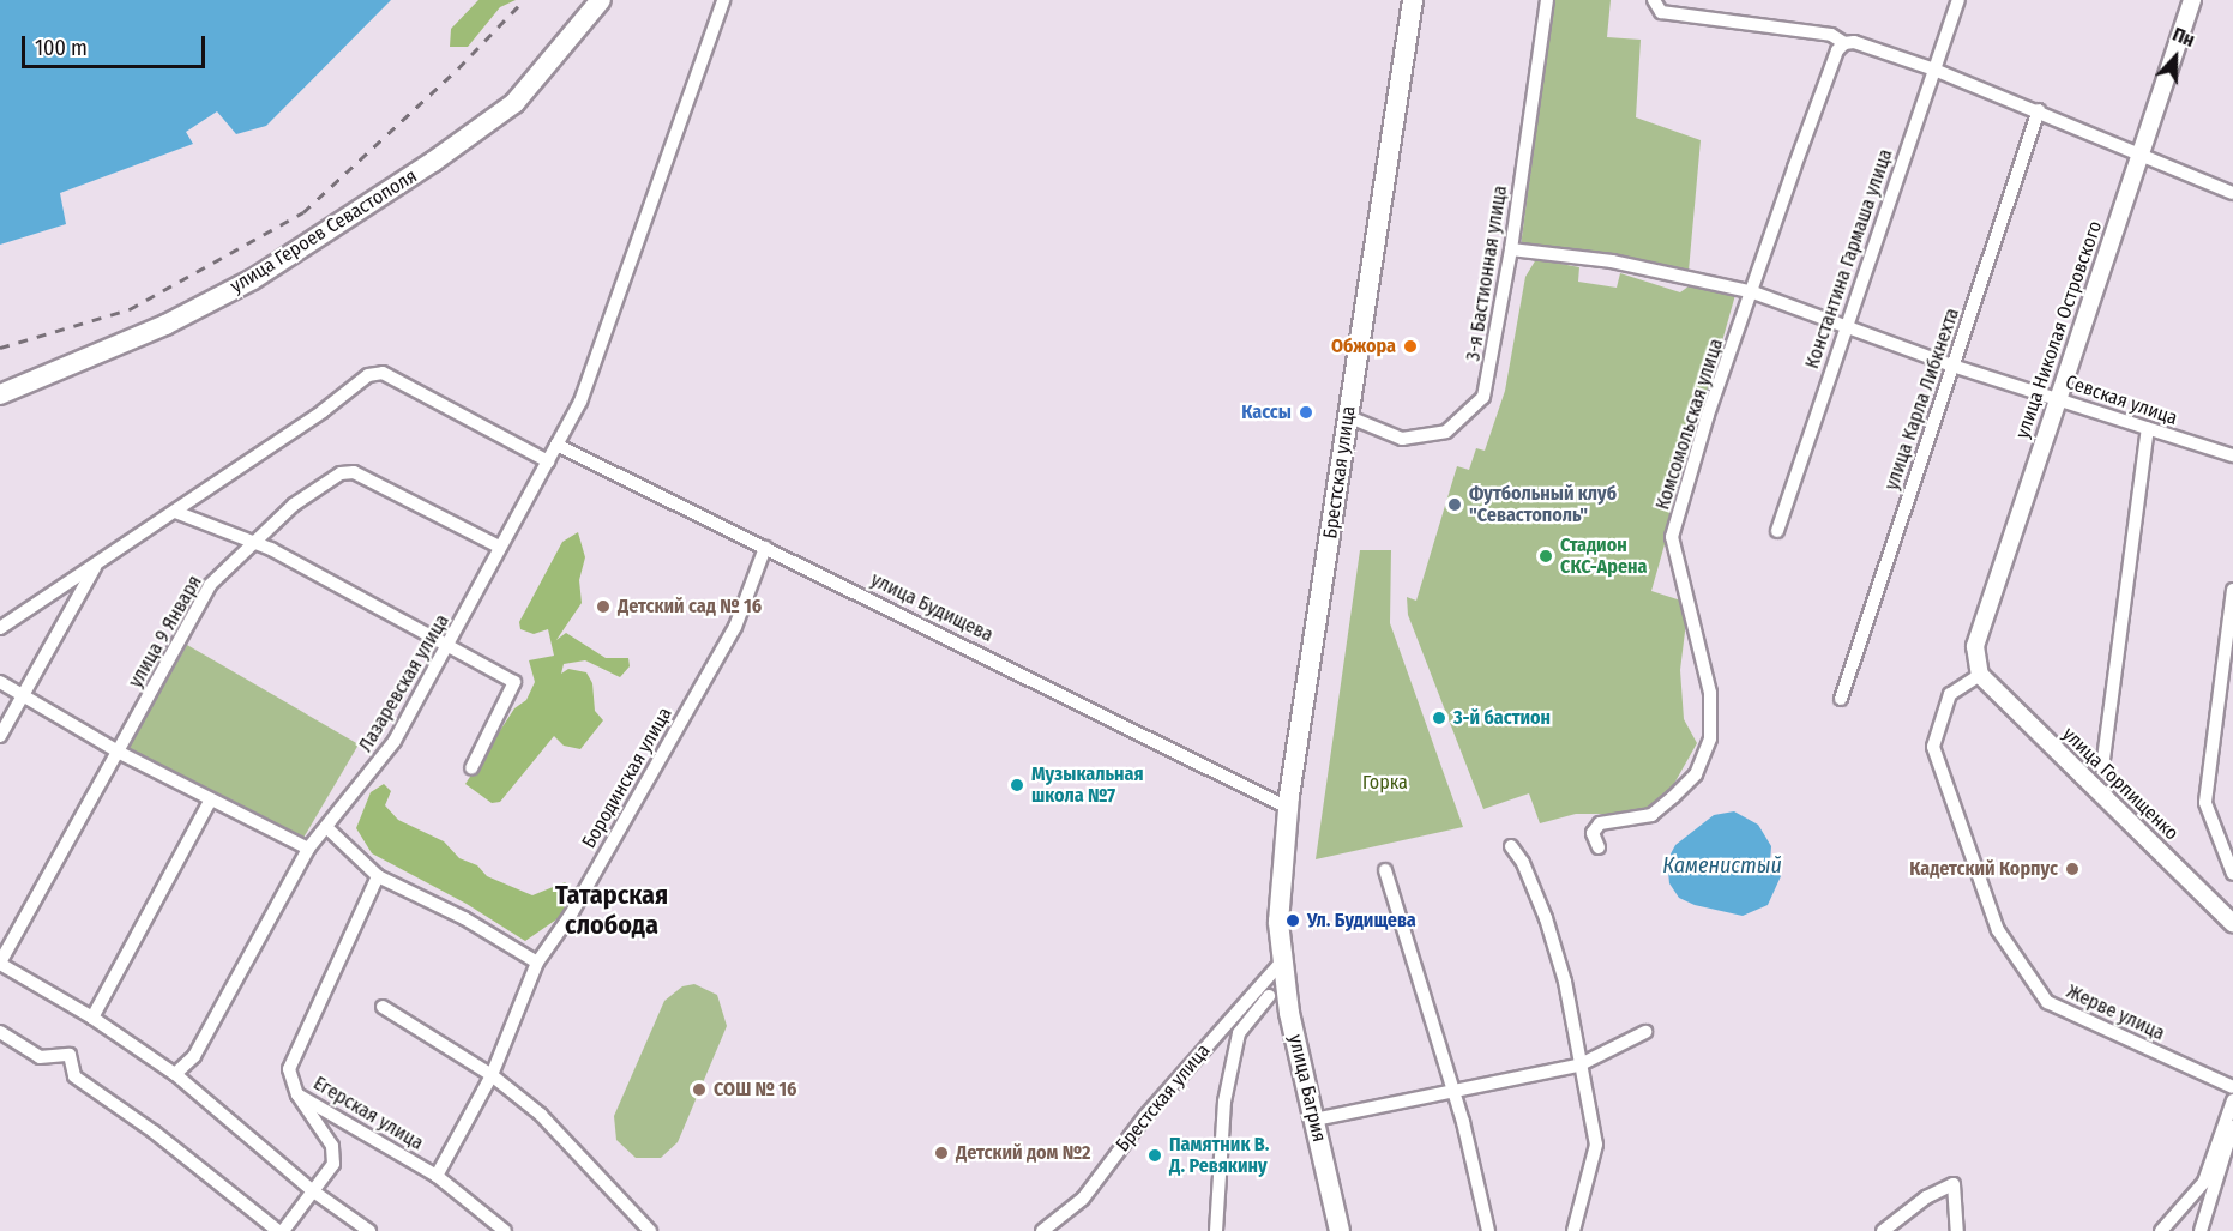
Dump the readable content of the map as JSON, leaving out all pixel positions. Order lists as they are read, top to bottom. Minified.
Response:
{"streets":{"main road":["улица Героев Севастополя","улица Николая Островского","Брестская улица","улица Горпищенко","улица Багрия"],"street":["Константина Гармаша улица","3-я Бастионная улица","улица Карла Либкнехта","Севская улица","Комсомольская улица","улица Будищева","улица 9 Января","Лазаревская улица","Бородинская улица","Жерве улица","Егерская улица"]},"crossings":[["Константина Гармаша улица","Севская улица"],["3-я Бастионная улица","Севская улица"],["3-я Бастионная улица","Брестская улица"],["улица Николая Островского","Севская улица"],["улица Николая Островского","улица Горпищенко"],["улица Николая Островского","Жерве улица"],["улица Карла Либкнехта","Севская улица"],["Севская улица","Комсомольская улица"],["Брестская улица","улица Будищева"],["Брестская улица","улица Багрия"],["улица Будищева","Лазаревская улица"],["улица Будищева","Бородинская улица"],["улица 9 Января","Лазаревская улица"],["Бородинская улица","Егерская улица"],["улица Горпищенко","Жерве улица"]],"districts":["Татарская слобода"],"water":["Каменистый"],"parks":["Горка"],"places":["Обжора","Кассы","Футбольный клуб \"Севастополь\"","Стадион СКС-Арена","Детский сад № 16","3-й бастион","Музыкальная школа №7","Кадетский Корпус","Ул. Будищева","СОШ № 16","Детский дом №2","Памятник В. Д. Ревякину"],"scale_bar":"100 m","north":"top"}
